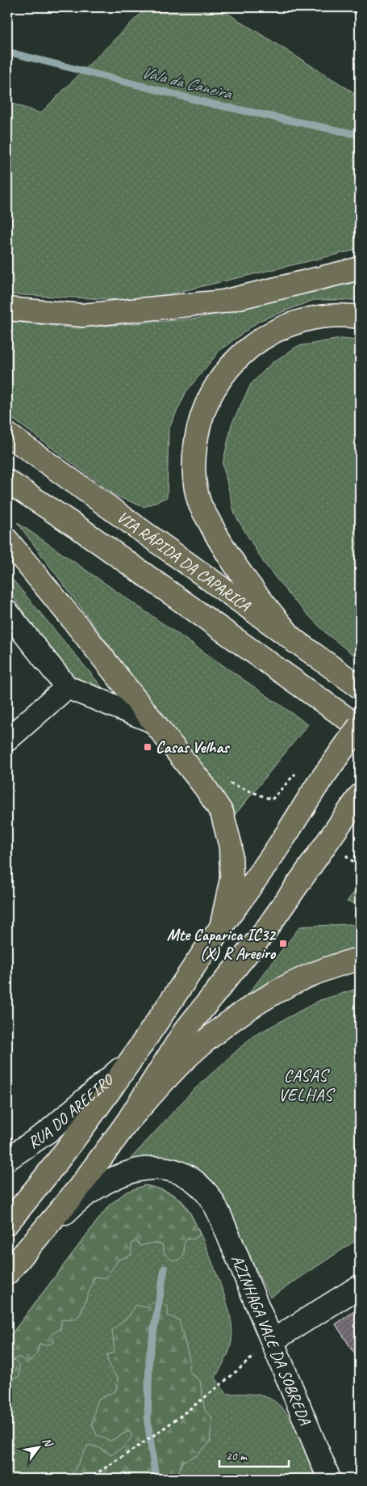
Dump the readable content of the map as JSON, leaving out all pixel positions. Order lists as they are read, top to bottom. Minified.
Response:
{"streets":{"main road":["VIA RÁPIDA DA CAPARICA"],"street":["RUA DO AREEIRO","AZINHAGA VALE DA SOBREDA"]},"districts":["CASAS VELHAS"],"water":["Vala da Caneira"],"places":{"transit":["Casas Velhas","Mte Caparica IC32 (X) R Areeiro"]},"scale_bar":"20 m","north":"top right"}
